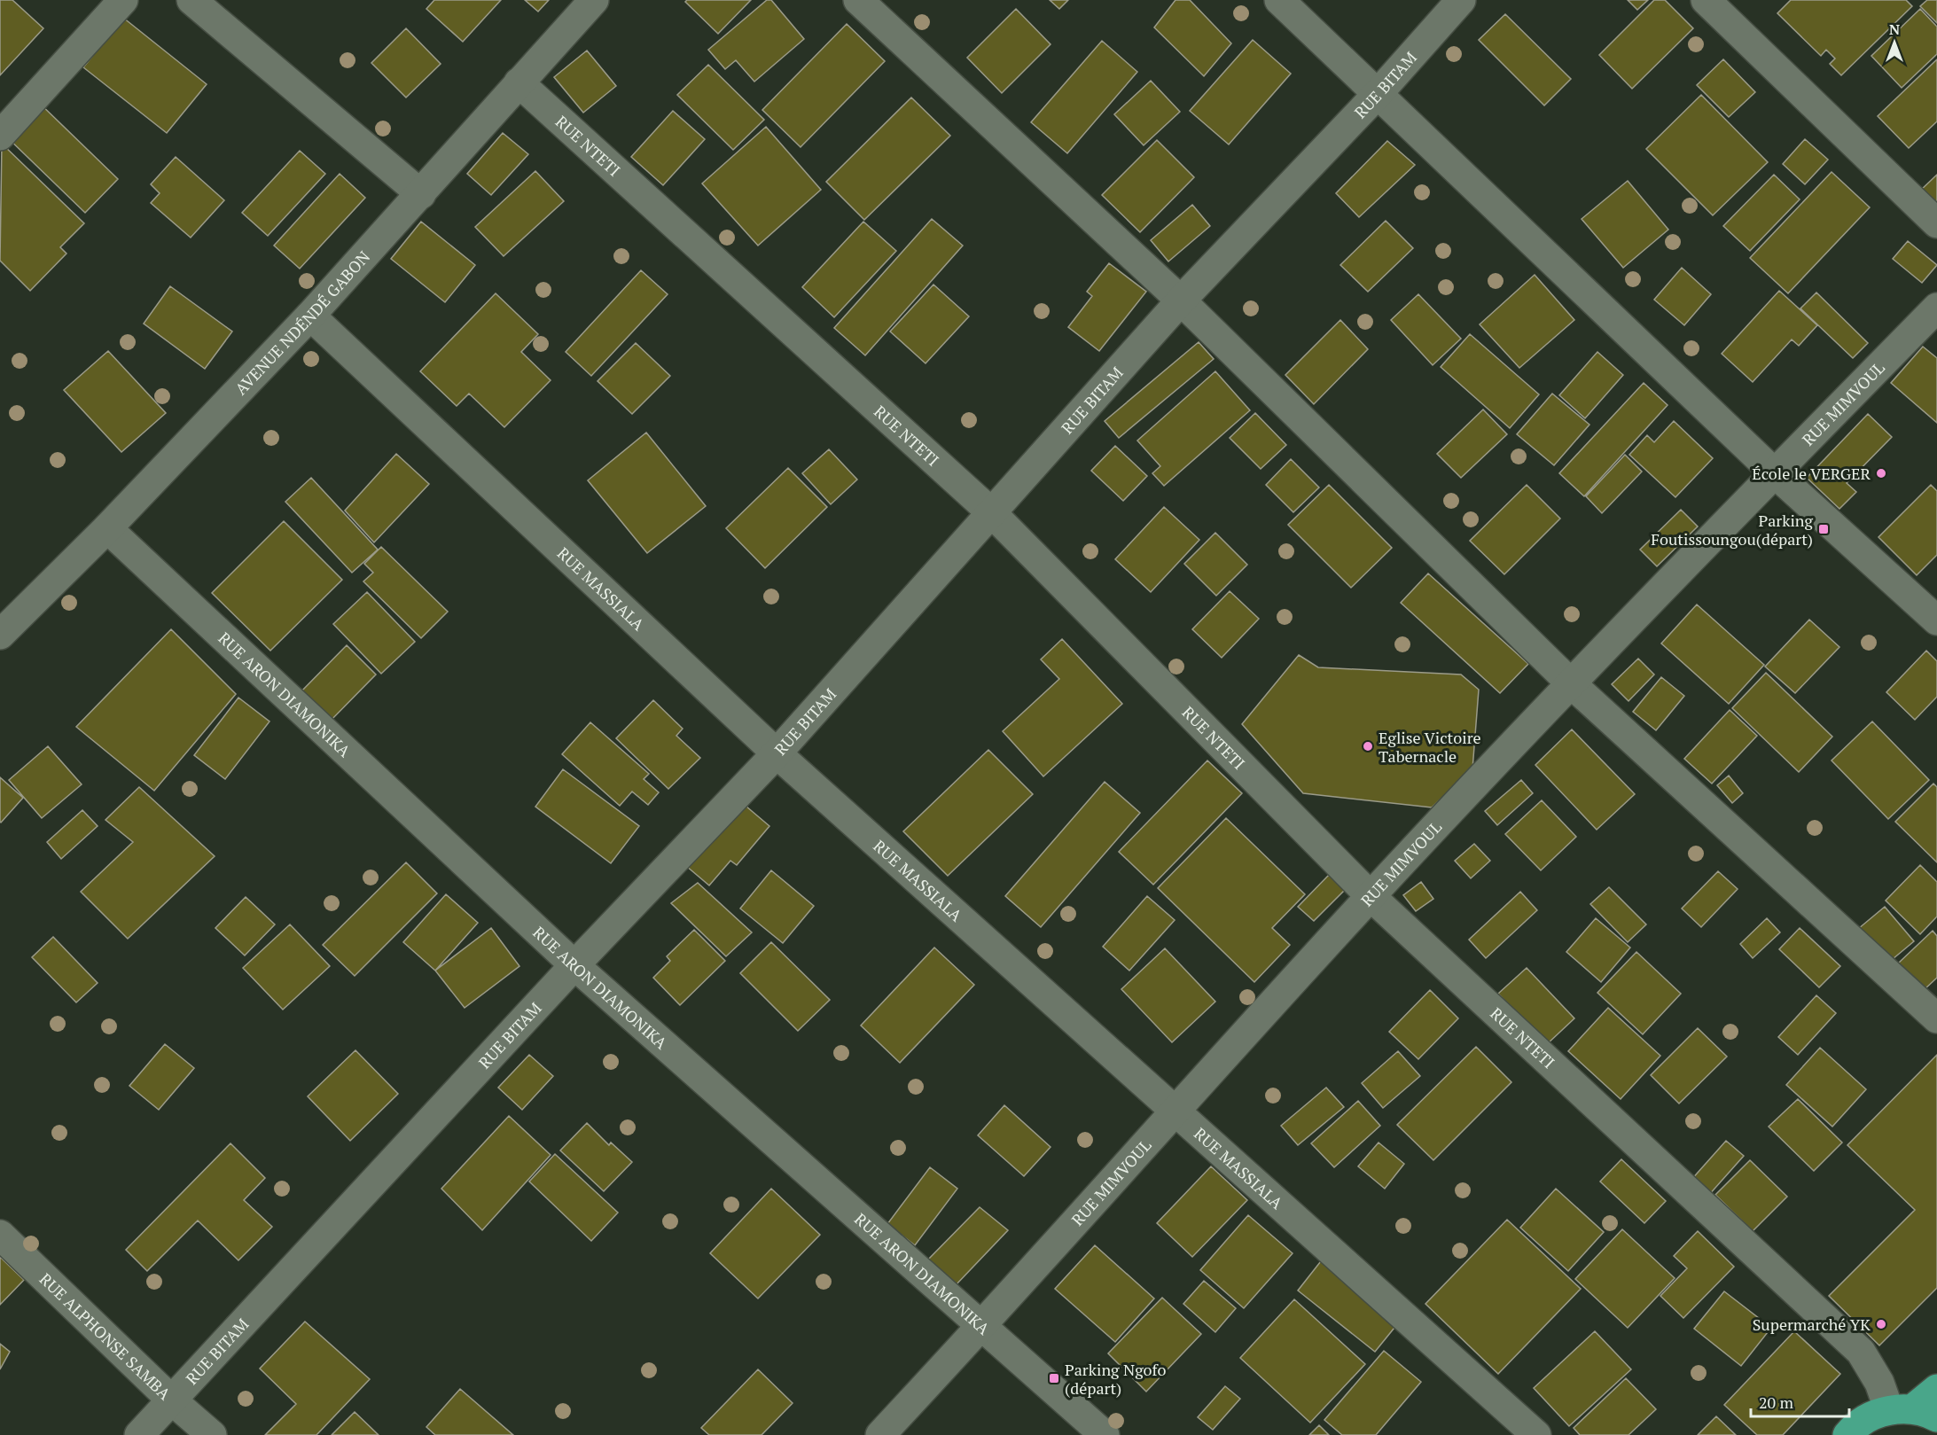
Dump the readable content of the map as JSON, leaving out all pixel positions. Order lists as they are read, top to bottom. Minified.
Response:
{"streets":{"street":["RUE BITAM","RUE NTETI","AVENUE NDÉNDÉ GABON","RUE MIMVOUL","RUE MASSIALA","RUE ARON DIAMONIKA","RUE ALPHONSE SAMBA"]},"crossings":[["RUE BITAM","RUE NTETI"],["RUE BITAM","RUE MASSIALA"],["RUE BITAM","RUE ARON DIAMONIKA"],["RUE BITAM","RUE ALPHONSE SAMBA"],["RUE NTETI","AVENUE NDÉNDÉ GABON"],["RUE NTETI","RUE MIMVOUL"],["AVENUE NDÉNDÉ GABON","RUE MASSIALA"],["AVENUE NDÉNDÉ GABON","RUE ARON DIAMONIKA"],["RUE MIMVOUL","RUE MASSIALA"],["RUE MIMVOUL","RUE ARON DIAMONIKA"]],"places":{"other":["École le VERGER","Eglise Victoire Tabernacle","Supermarché YK"],"transit":["Parking Foutissoungou(départ)","Parking Ngofo (départ)"]},"scale_bar":"20 m","north":"top"}
